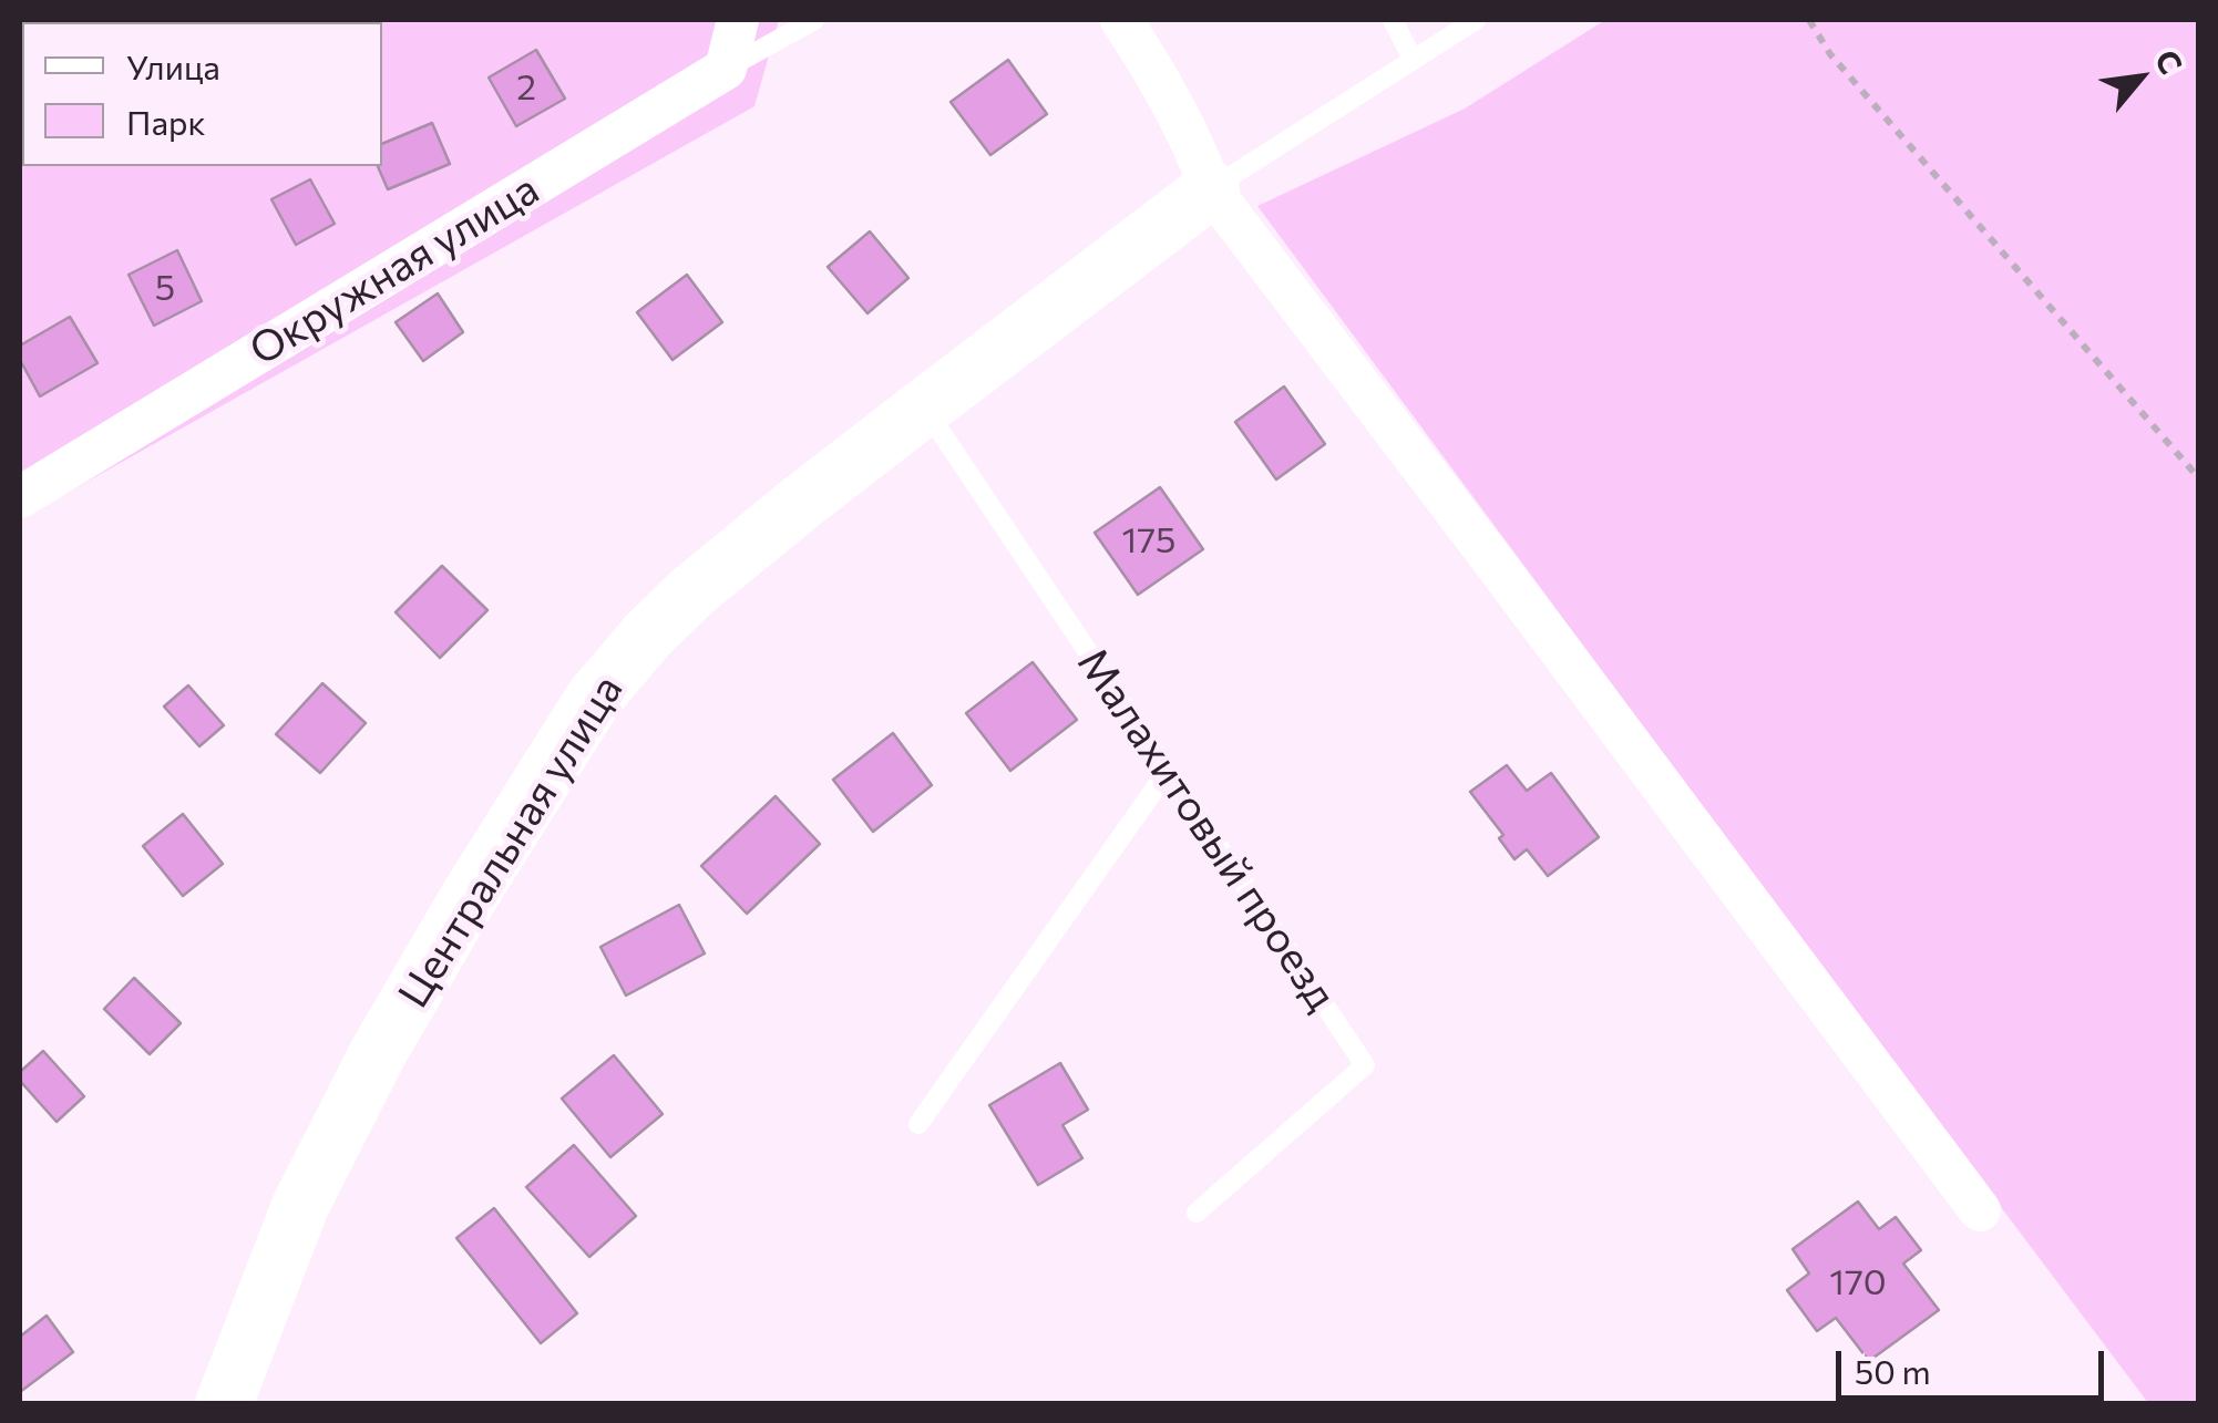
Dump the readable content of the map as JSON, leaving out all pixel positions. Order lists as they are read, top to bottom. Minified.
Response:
{"streets":{"street":["Окружная улица","Центральная улица"],"lane":["Малахитовый проезд"]},"crossings":[["Малахитовый проезд","Центральная улица"]],"house_numbers":["2","5","175","170"],"legend":["Улица","Парк"],"scale_bar":"50 m","north":"top right"}
